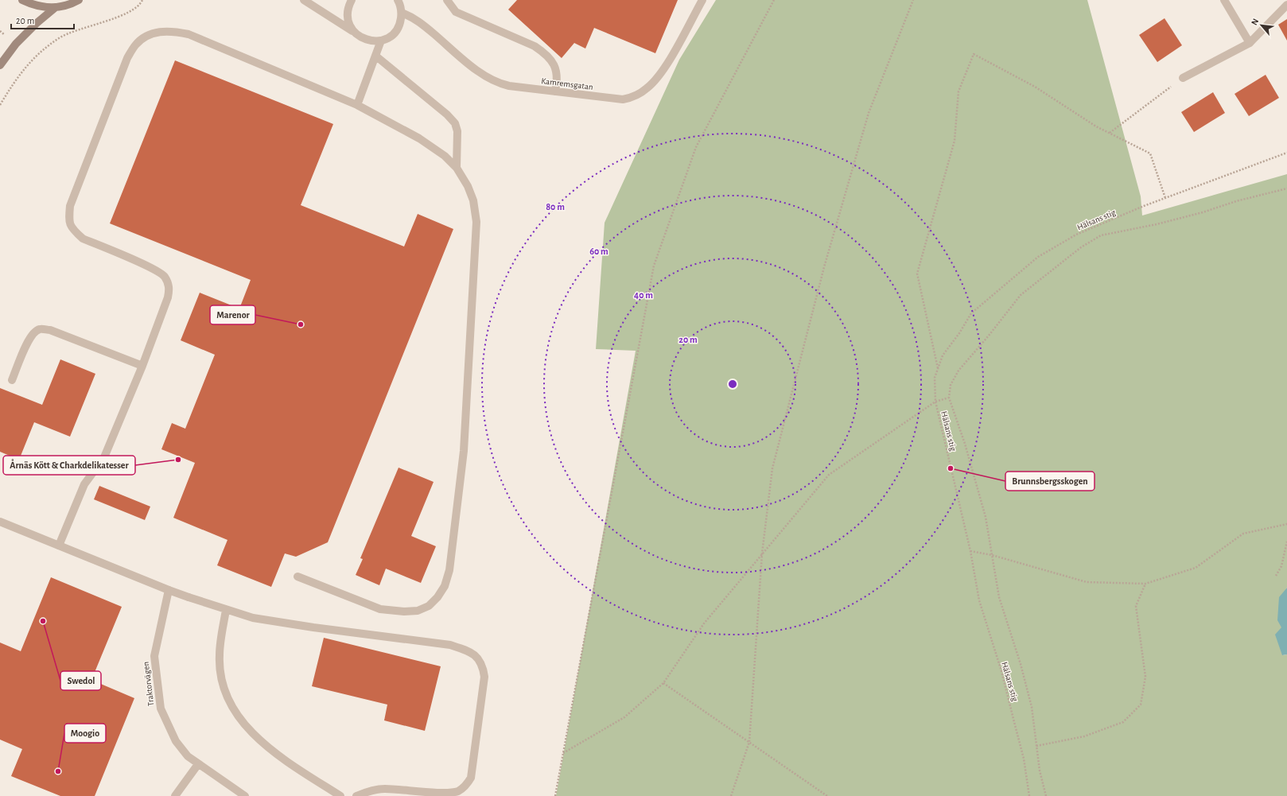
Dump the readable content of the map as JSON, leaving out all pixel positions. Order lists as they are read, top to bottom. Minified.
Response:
{"streets":{"street":["Kamremsgatan","Traktorvägen"],"path":["Hälsans stig"]},"places":["Marenor","Årnäs Kött & Charkdelikatesser","Brunnsbergsskogen","Swedol","Moogio"],"scale_bar":"20 m","north":"top left","rings":["80 m","60 m","40 m","20 m"]}
